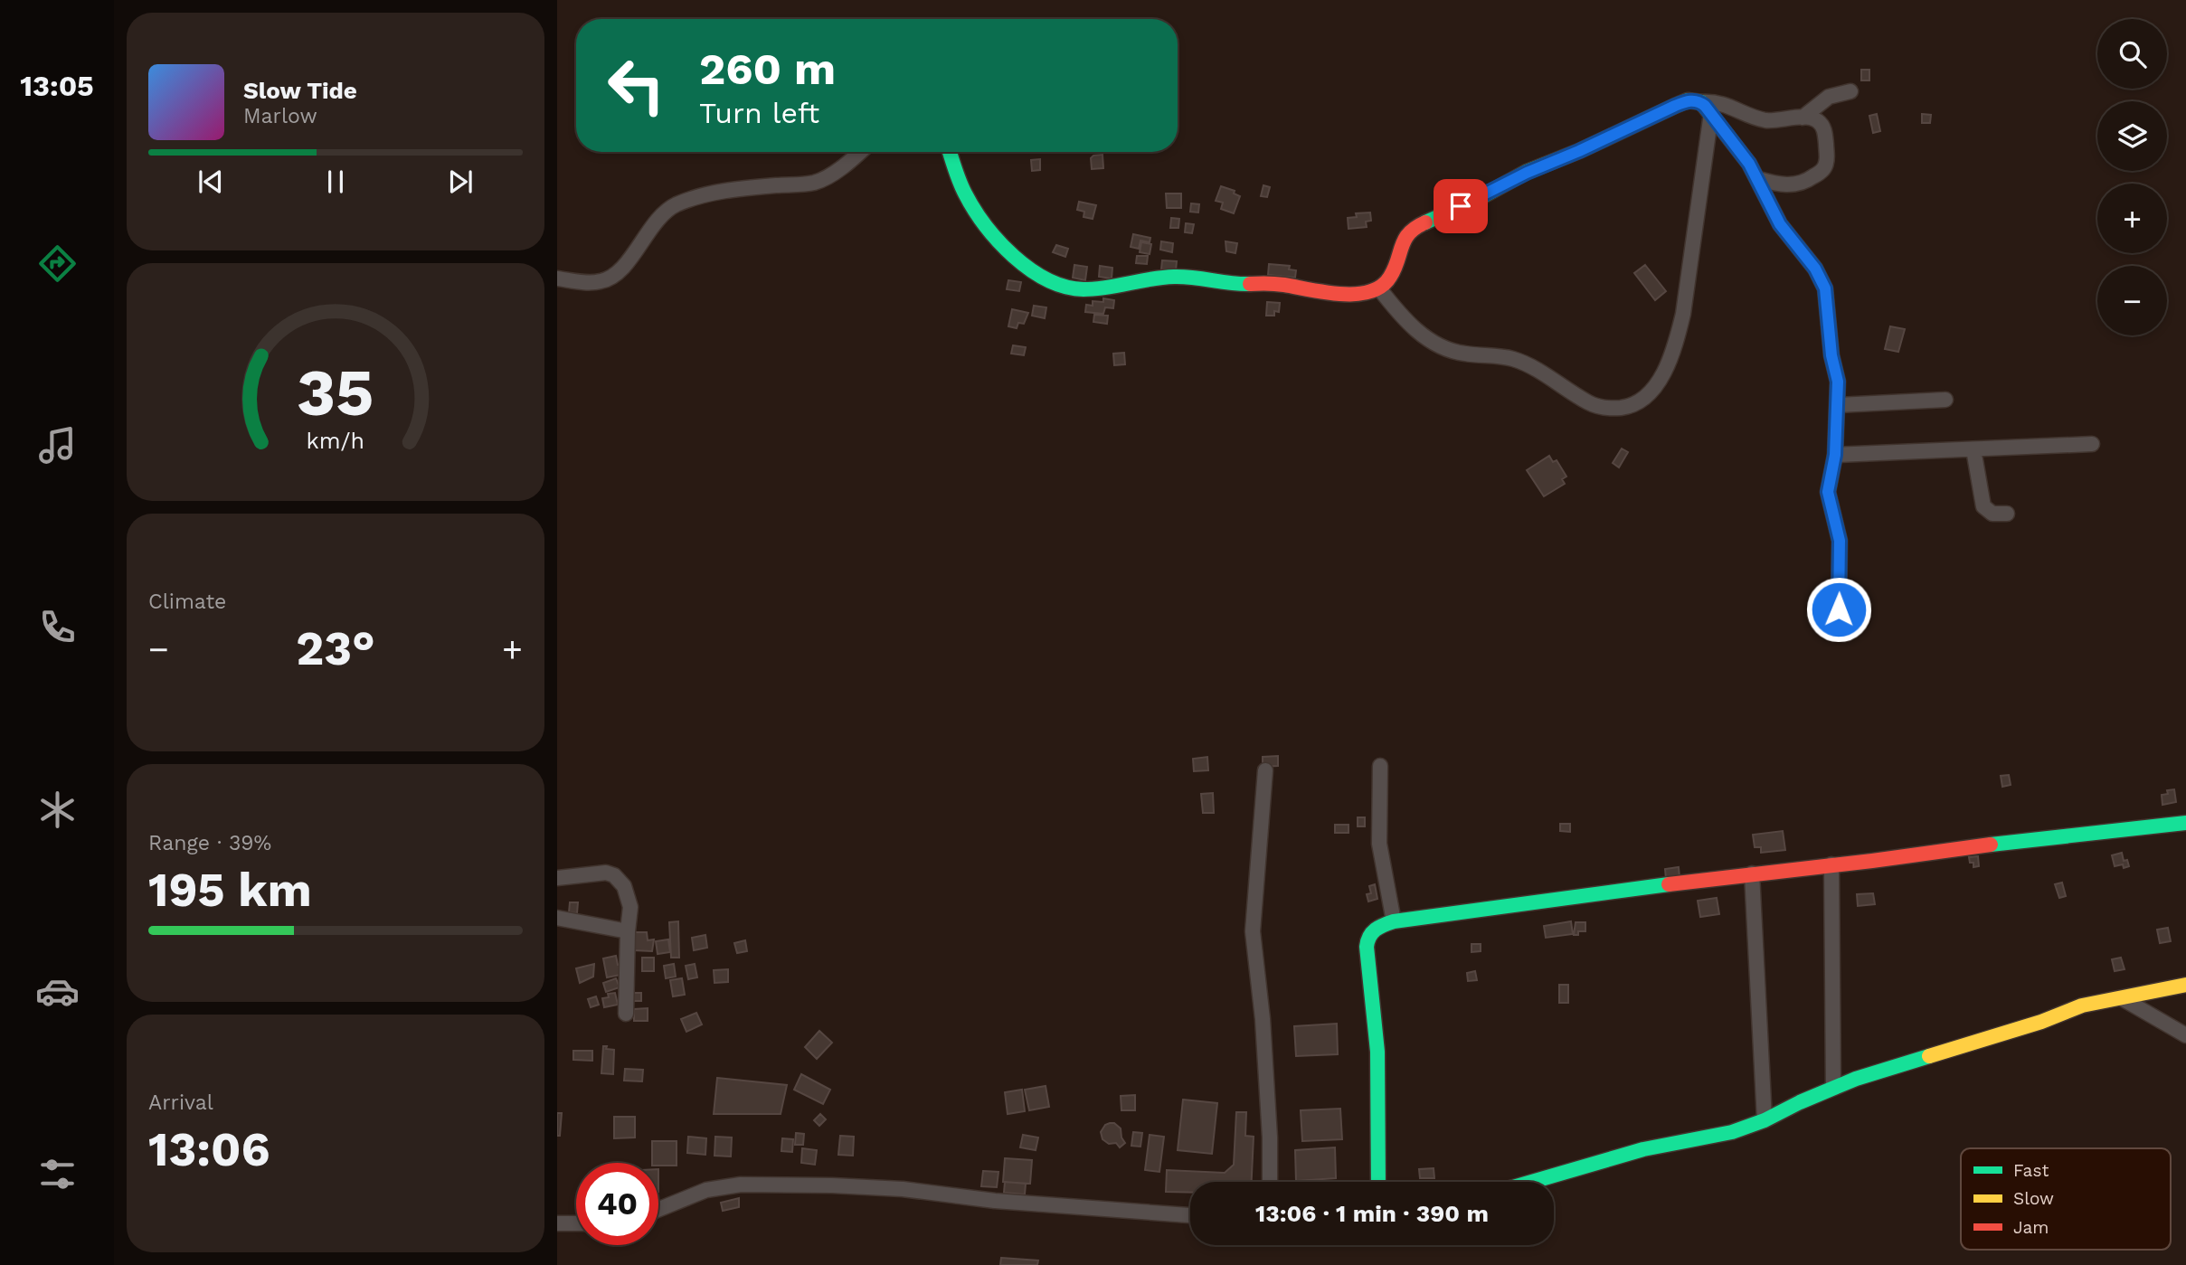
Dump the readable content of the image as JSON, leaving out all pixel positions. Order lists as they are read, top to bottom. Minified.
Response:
{"legend":["Fast","Slow","Jam"],"page":{"tabs":"13:05","map_buttons":["+","−"],"turn":["260 m","Turn left"],"song":["Slow Tide","Marlow"],"tile":["Climate",["Range · 39%","195 km"],["Arrival","13:06"]],"heat":["−","23°","+"],"limit":"40","trip":"13:06 · 1 min · 390 m","gauge":["35","km/h"]}}
